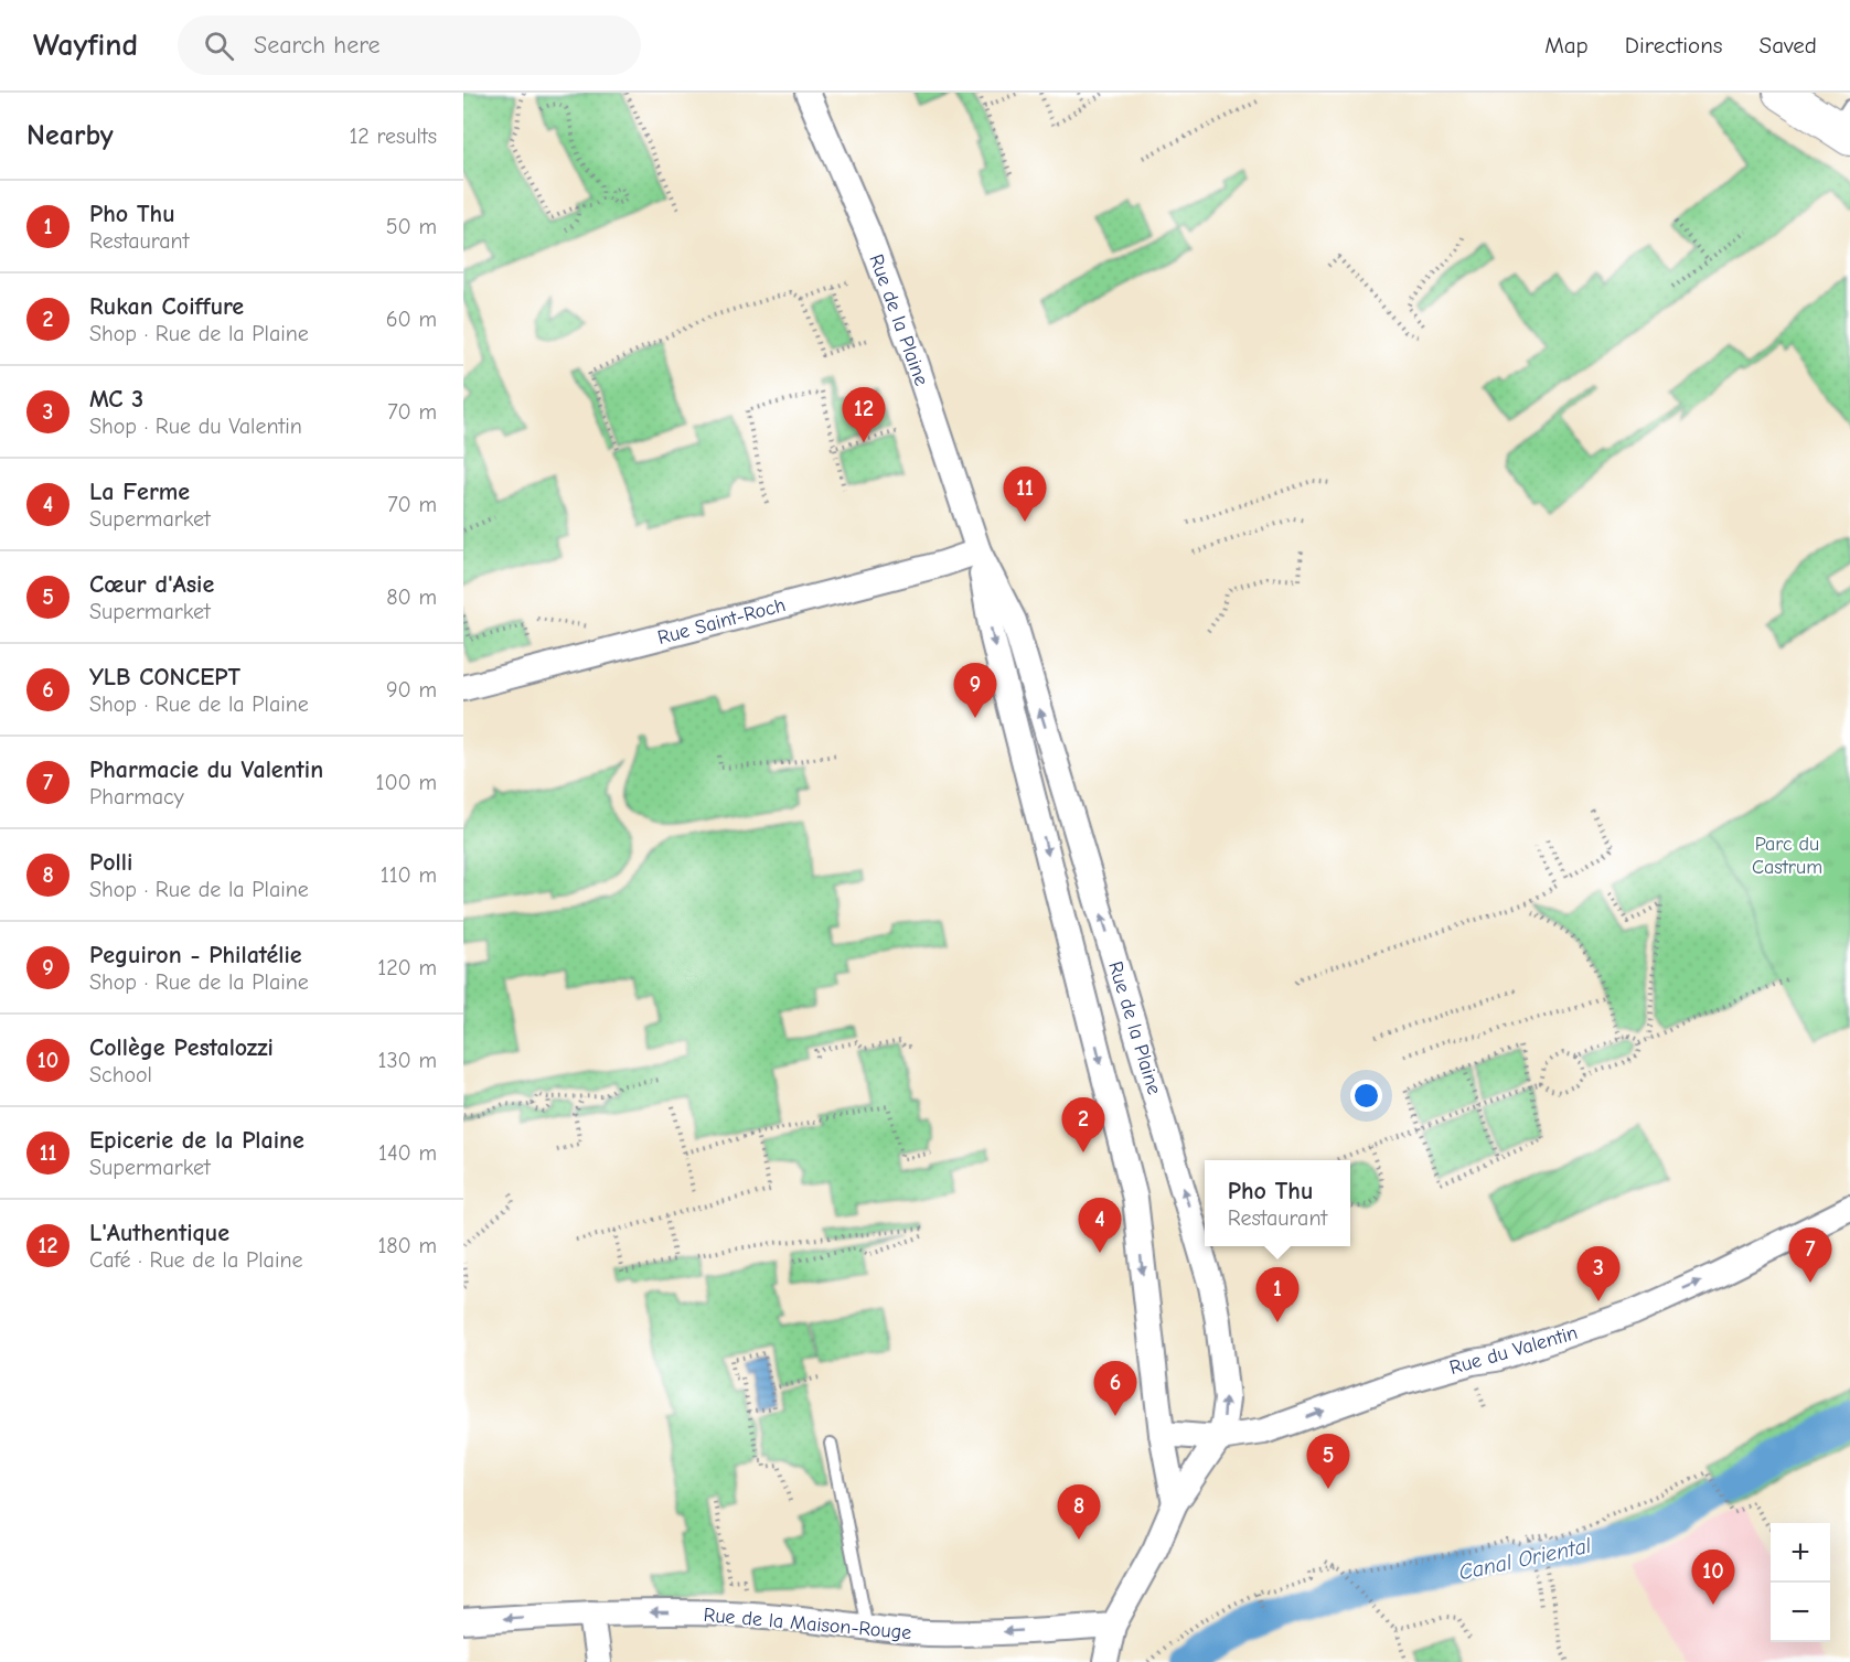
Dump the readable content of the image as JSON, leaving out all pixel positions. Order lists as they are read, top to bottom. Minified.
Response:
{"streets":{"street":["Rue de la Plaine","Rue Saint-Roch","Rue du Valentin","Rue de la Maison-Rouge"]},"crossings":[["Rue de la Plaine","Rue Saint-Roch"],["Rue de la Plaine","Rue du Valentin"],["Rue de la Plaine","Rue de la Maison-Rouge"]],"one_way":["Rue du Valentin","Rue de la Maison-Rouge"],"water":["Canal Oriental"],"parks":["Parc du Castrum"],"page":{"header":"Wayfind","search":"Search here","nav":["Map","Directions","Saved"],"heading":["Nearby","12 results"],"list":[{"mark":"1","name":"Pho Thu","note":"Restaurant","value":"50 m"},{"mark":"2","name":"Rukan Coiffure","note":"Shop · Rue de la Plaine","value":"60 m"},{"mark":"3","name":"MC 3","note":"Shop · Rue du Valentin","value":"70 m"},{"mark":"4","name":"La Ferme","note":"Supermarket","value":"70 m"},{"mark":"5","name":"Cœur d'Asie","note":"Supermarket","value":"80 m"},{"mark":"6","name":"YLB CONCEPT","note":"Shop · Rue de la Plaine","value":"90 m"},{"mark":"7","name":"Pharmacie du Valentin","note":"Pharmacy","value":"100 m"},{"mark":"8","name":"Polli","note":"Shop · Rue de la Plaine","value":"110 m"},{"mark":"9","name":"Peguiron - Philatélie","note":"Shop · Rue de la Plaine","value":"120 m"},{"mark":"10","name":"Collège Pestalozzi","note":"School","value":"130 m"},{"mark":"11","name":"Epicerie de la Plaine","note":"Supermarket","value":"140 m"},{"mark":"12","name":"L'Authentique","note":"Café · Rue de la Plaine","value":"180 m"}],"pins":["12","11","9","2","4","7","3","1","6","5","8","10"],"popup":["Pho Thu","Restaurant"],"map_buttons":["+","−"]}}
